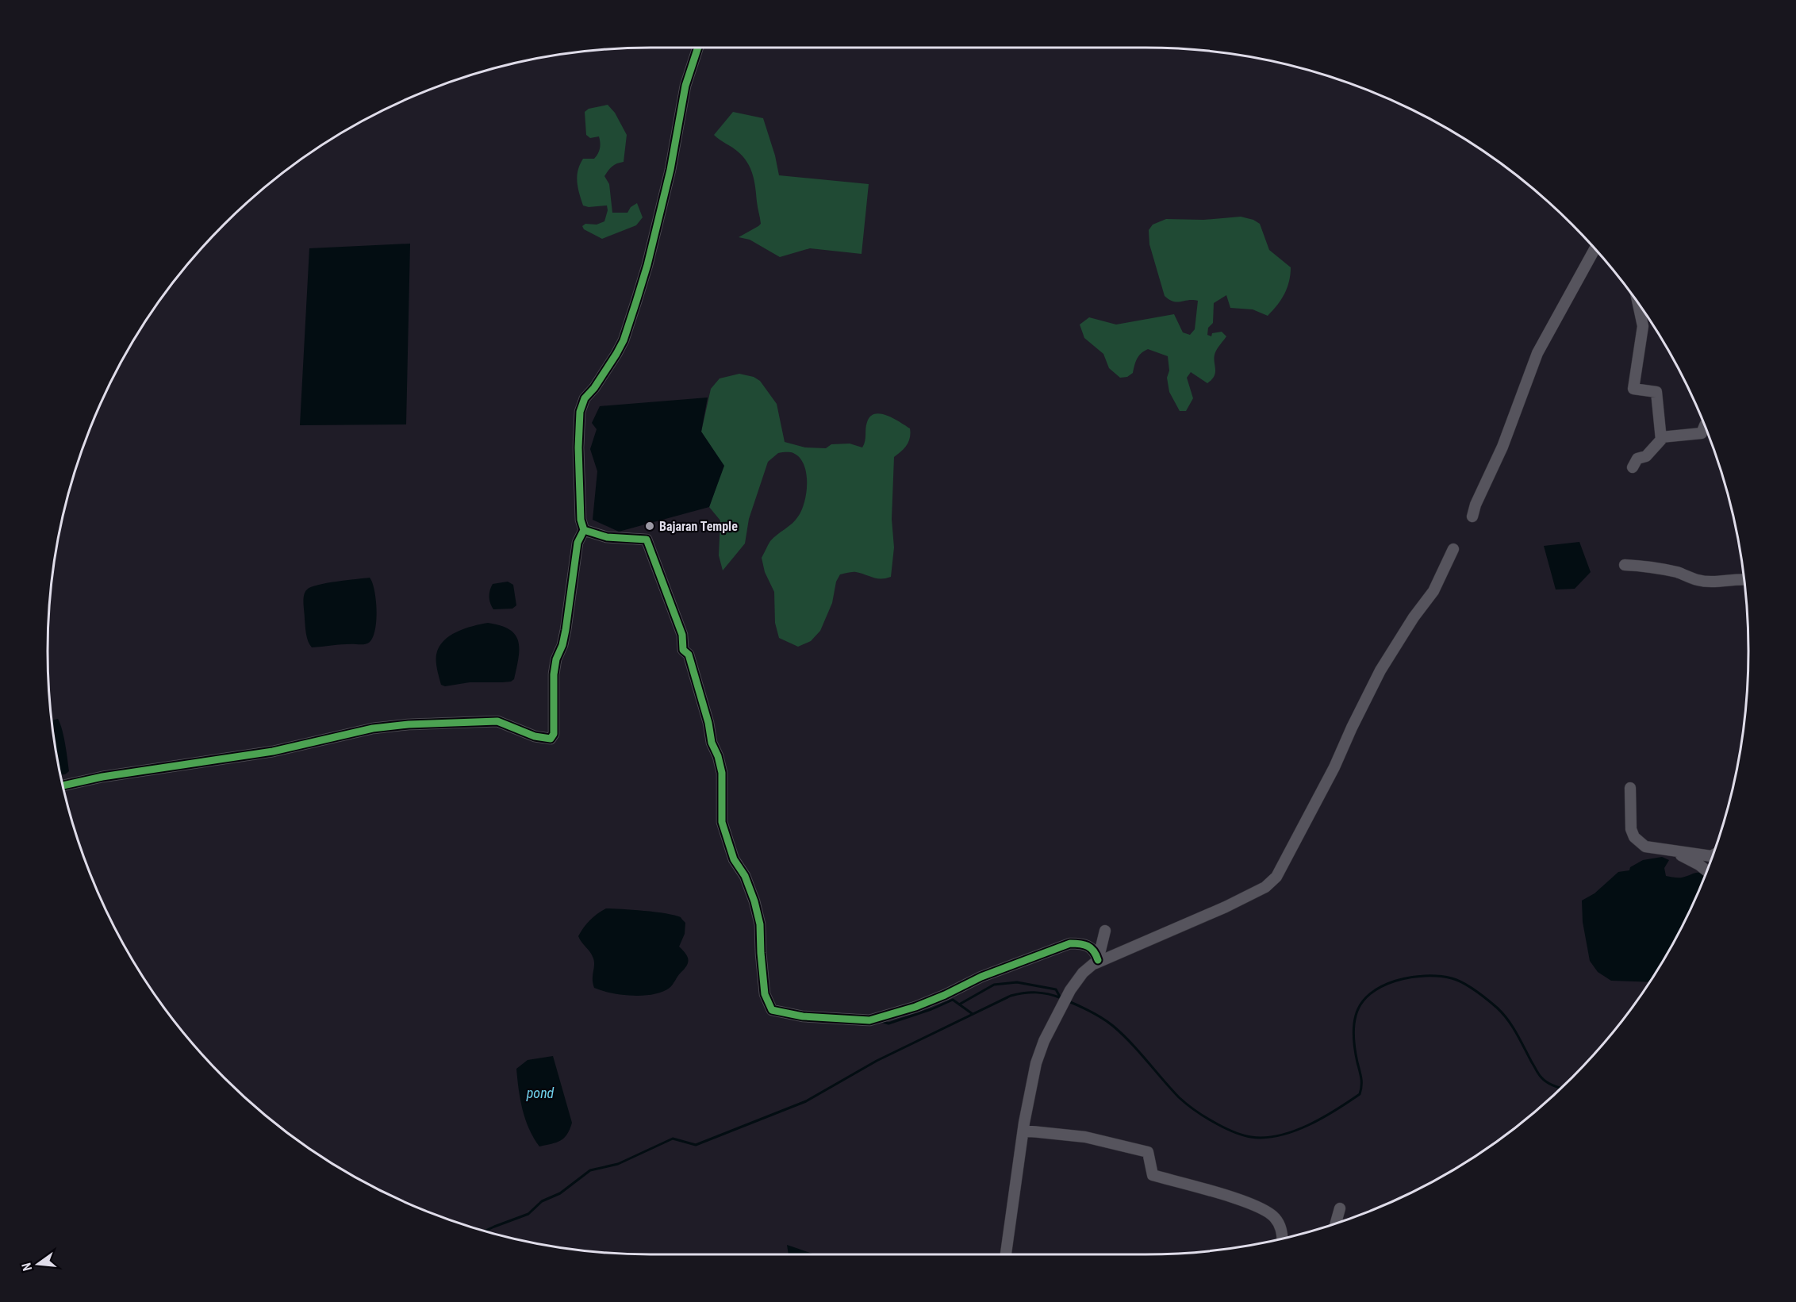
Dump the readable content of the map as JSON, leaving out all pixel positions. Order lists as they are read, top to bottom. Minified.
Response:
{"water":["pond"],"places":["Bajaran Temple"],"north":"left"}
